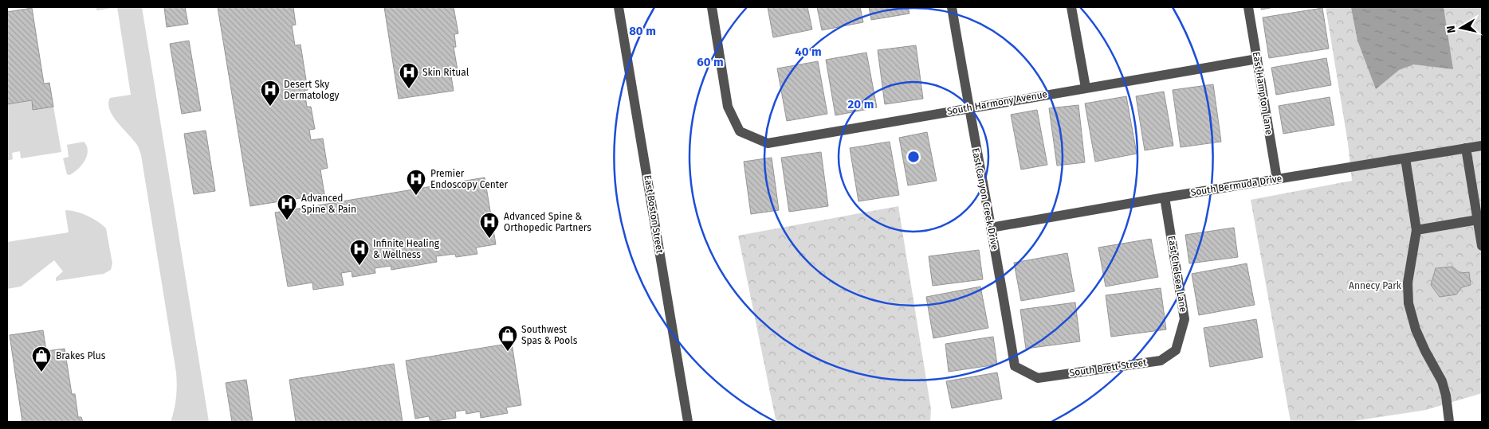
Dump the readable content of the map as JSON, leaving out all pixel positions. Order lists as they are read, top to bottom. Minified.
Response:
{"streets":{"street":["East Hampton Lane","South Harmony Avenue","South Bermuda Drive","East Canyon Creek Drive","East Boston Street","East Chelsea Lane","South Brett Street"]},"crossings":[["East Hampton Lane","South Harmony Avenue"],["East Hampton Lane","South Bermuda Drive"],["South Harmony Avenue","East Canyon Creek Drive"],["South Bermuda Drive","East Canyon Creek Drive"],["South Bermuda Drive","East Chelsea Lane"],["East Canyon Creek Drive","South Brett Street"],["East Chelsea Lane","South Brett Street"]],"parks":["Annecy Park"],"places":{"hospital":["Skin Ritual","Desert Sky Dermatology","Premier Endoscopy Center","Advanced Spine & Pain","Advanced Spine & Orthopedic Partners","Infinite Healing & Wellness"],"shop":["Southwest Spas & Pools","Brakes Plus"]},"north":"left","rings":["80 m","40 m","60 m","20 m"]}
